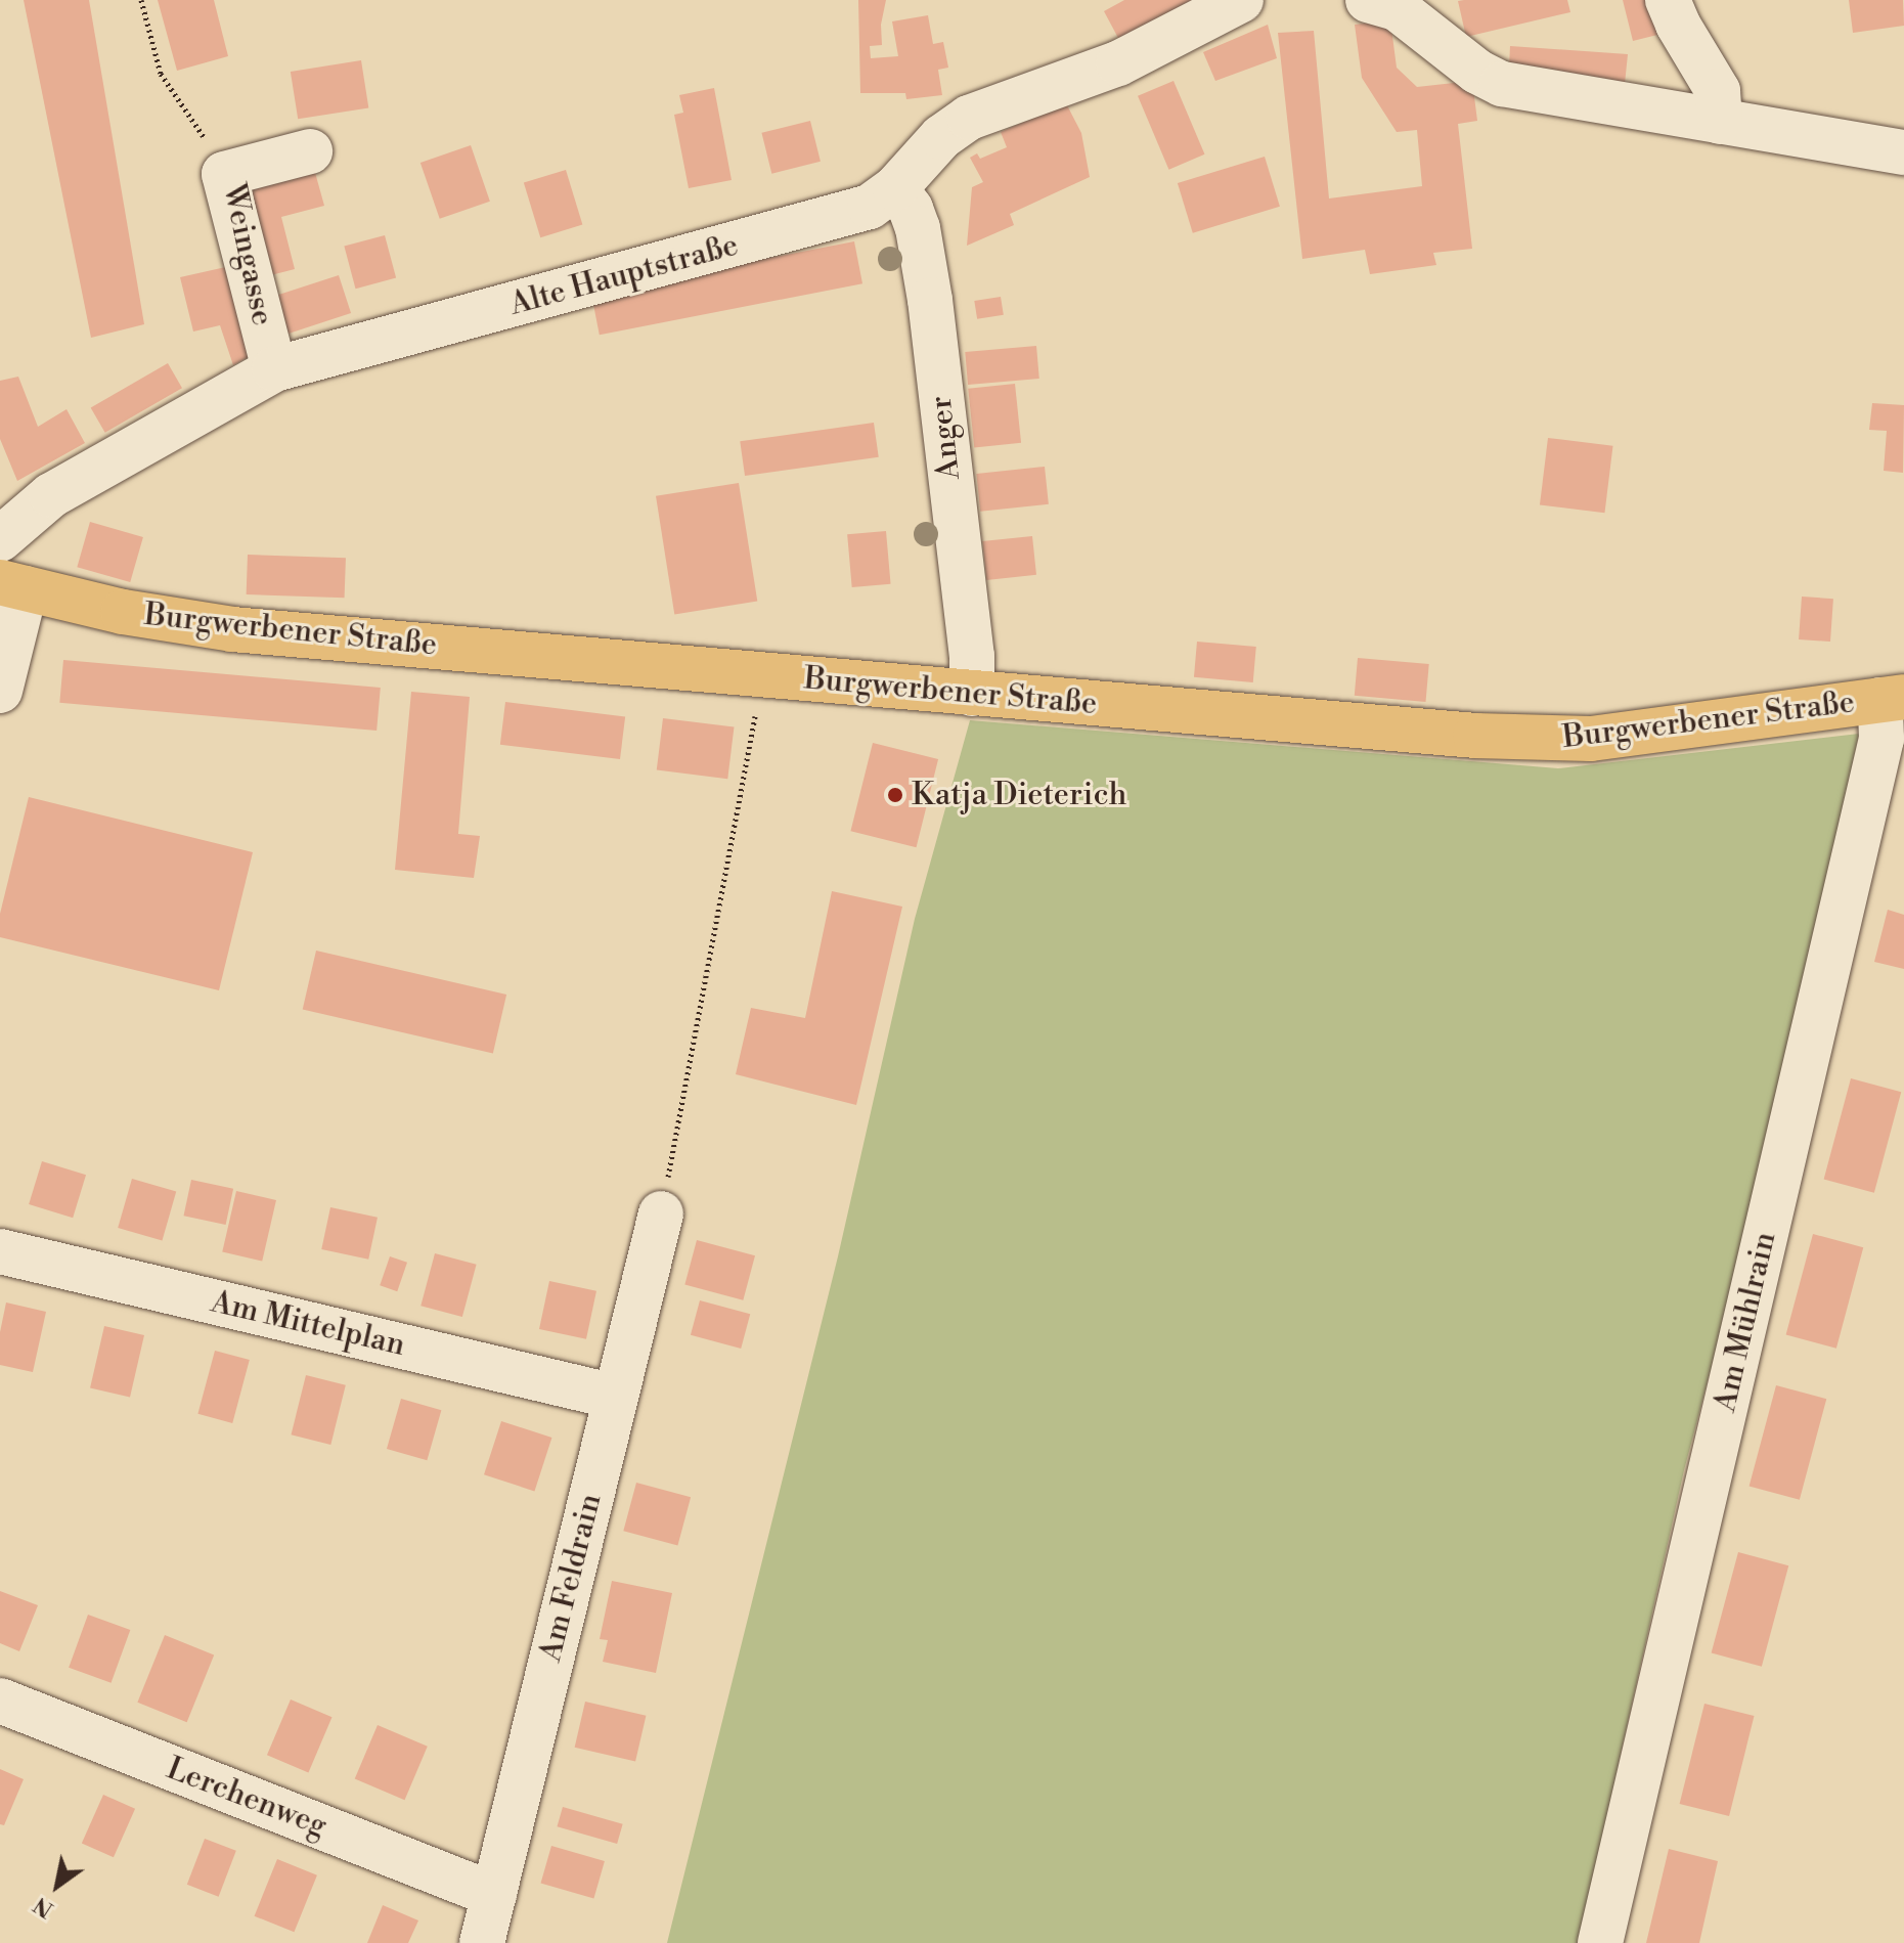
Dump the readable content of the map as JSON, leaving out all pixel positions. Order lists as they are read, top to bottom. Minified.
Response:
{"streets":{"main road":["Burgwerbener Straße"],"street":["Weingasse","Alte Hauptstraße","Anger","Am Mühlrain","Am Mittelplan","Am Feldrain","Lerchenweg"]},"crossings":[["Weingasse","Alte Hauptstraße"],["Alte Hauptstraße","Anger"],["Anger","Burgwerbener Straße"],["Burgwerbener Straße","Am Mühlrain"],["Am Mittelplan","Am Feldrain"],["Am Feldrain","Lerchenweg"]],"places":["Katja Dieterich"],"north":"bottom left"}
